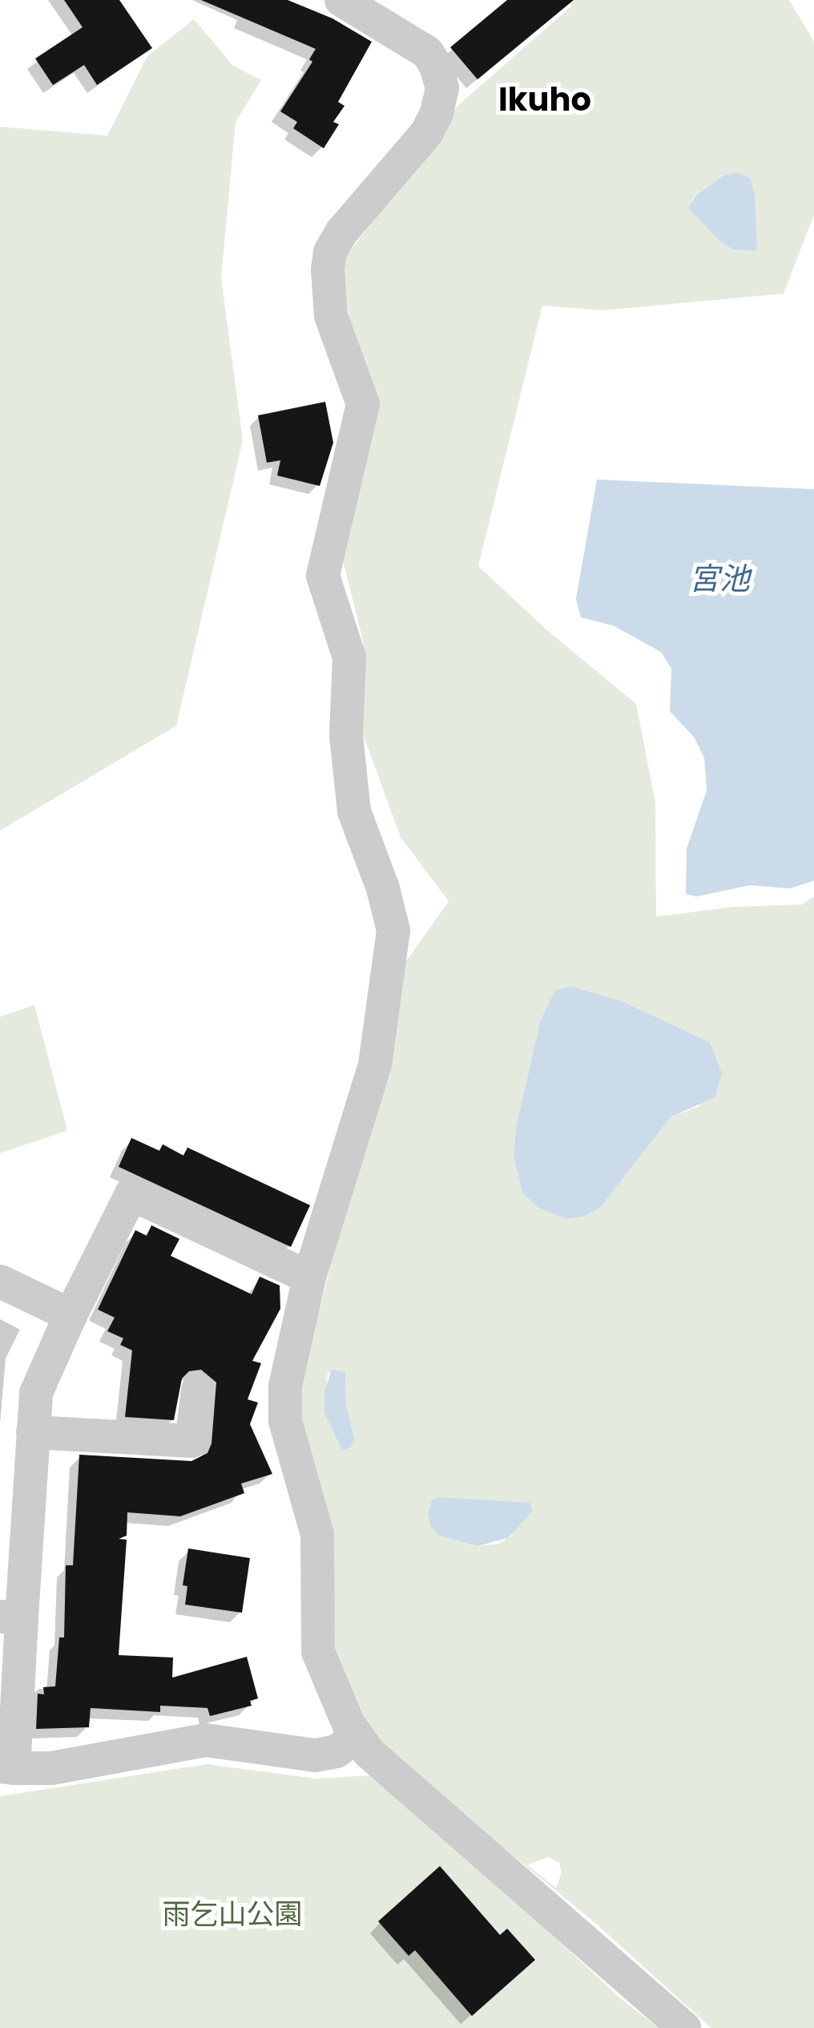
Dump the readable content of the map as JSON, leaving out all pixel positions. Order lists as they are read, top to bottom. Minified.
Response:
{"districts":["Ikuho"],"water":["宮池"],"parks":["雨乞山公園"]}
